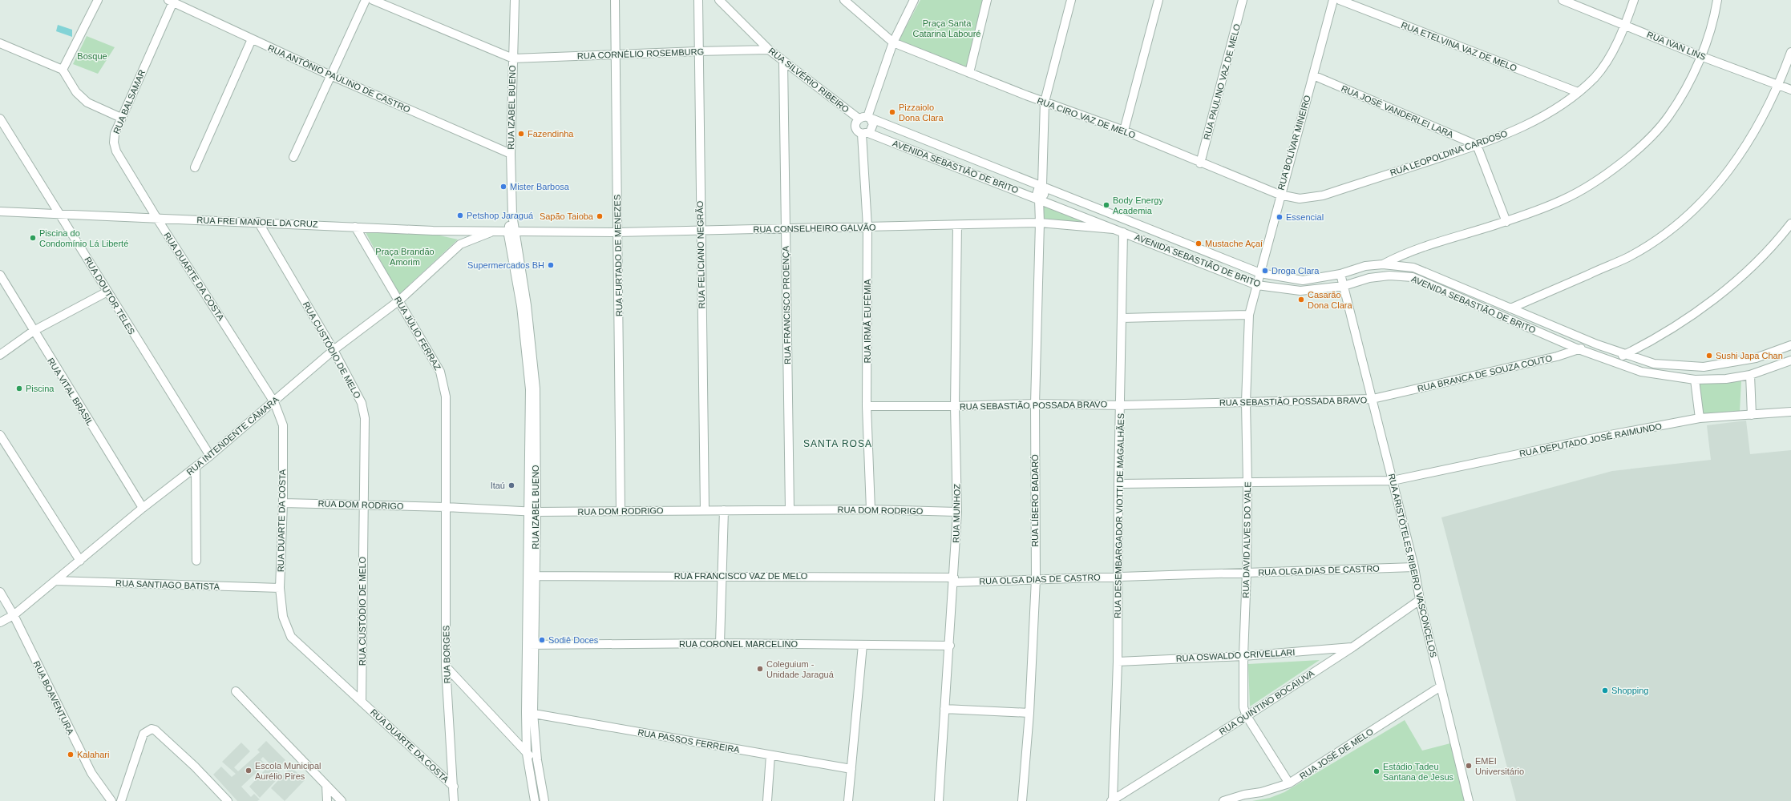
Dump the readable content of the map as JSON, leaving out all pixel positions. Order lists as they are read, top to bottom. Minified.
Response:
{"streets":{"street":["RUA IVAN LINS","RUA ETELVINA VAZ DE MELO","RUA CORNÉLIO ROSEMBURG","RUA ANTÔNIO PAULINO DE CASTRO","RUA SILVÉRIO RIBEIRO","RUA PAULINO VAZ DE MELO","RUA BALSAMAR","RUA IZABEL BUENO","RUA JOSÉ VANDERLEI LARA","RUA CIRO VAZ DE MELO","RUA BOLÍVAR MINEIRO","RUA LEOPOLDINA CARDOSO","AVENIDA SEBASTIÃO DE BRITO","RUA FREI MANOEL DA CRUZ","RUA CONSELHEIRO GALVÃO","RUA FELICIANO NEGRÃO","RUA FURTADO DE MENEZES","RUA DUARTE DA COSTA","RUA DOUTOR TELES","RUA FRANCISCO PROENÇA","RUA IRMÃ EUFÊMIA","RUA JÚLIO FERRAZ","RUA CUSTÓDIO DE MELO","RUA BRANCA DE SOUZA COUTO","RUA VITAL BRASIL","RUA SEBASTIÃO POSSADA BRAVO","RUA INTENDENTE CÂMARA","RUA DEPUTADO JOSÉ RAIMUNDO","RUA LÍBERO BADARÓ","RUA DOM RODRIGO","RUA MUNHOZ","RUA DESEMBARGADOR VIOTTI DE MAGALHÃES","RUA DAVID ALVES DO VALE","RUA ARISTÓTELES RIBEIRO VASCONCELOS","RUA OLGA DIAS DE CASTRO","RUA FRANCISCO VAZ DE MELO","RUA SANTIAGO BATISTA","RUA CORONEL MARCELINO","RUA BORGES","RUA OSWALDO CRIVELLARI","RUA BOAVENTURA","RUA QUINTINO BOCAIUVA","RUA PASSOS FERREIRA","RUA JOSÉ DE MELO"]},"crossings":[["RUA IVAN LINS","RUA LEOPOLDINA CARDOSO"],["RUA ETELVINA VAZ DE MELO","RUA LEOPOLDINA CARDOSO"],["RUA CORNÉLIO ROSEMBURG","RUA SILVÉRIO RIBEIRO"],["RUA CORNÉLIO ROSEMBURG","RUA IZABEL BUENO"],["RUA CORNÉLIO ROSEMBURG","RUA FELICIANO NEGRÃO"],["RUA CORNÉLIO ROSEMBURG","RUA FURTADO DE MENEZES"],["RUA ANTÔNIO PAULINO DE CASTRO","RUA BALSAMAR"],["RUA ANTÔNIO PAULINO DE CASTRO","RUA IZABEL BUENO"],["RUA SILVÉRIO RIBEIRO","AVENIDA SEBASTIÃO DE BRITO"],["RUA SILVÉRIO RIBEIRO","RUA FRANCISCO PROENÇA"],["RUA SILVÉRIO RIBEIRO","RUA IRMÃ EUFÊMIA"],["RUA PAULINO VAZ DE MELO","RUA CIRO VAZ DE MELO"],["RUA BALSAMAR","RUA FREI MANOEL DA CRUZ"],["RUA BALSAMAR","RUA DUARTE DA COSTA"],["RUA IZABEL BUENO","RUA FREI MANOEL DA CRUZ"],["RUA IZABEL BUENO","RUA CONSELHEIRO GALVÃO"],["RUA IZABEL BUENO","RUA DOM RODRIGO"],["RUA IZABEL BUENO","RUA FRANCISCO VAZ DE MELO"],["RUA IZABEL BUENO","RUA CORONEL MARCELINO"],["RUA IZABEL BUENO","RUA PASSOS FERREIRA"],["RUA JOSÉ VANDERLEI LARA","RUA BOLÍVAR MINEIRO"],["RUA JOSÉ VANDERLEI LARA","RUA LEOPOLDINA CARDOSO"],["RUA CIRO VAZ DE MELO","RUA BOLÍVAR MINEIRO"],["RUA CIRO VAZ DE MELO","RUA LEOPOLDINA CARDOSO"],["RUA BOLÍVAR MINEIRO","RUA LEOPOLDINA CARDOSO"],["RUA BOLÍVAR MINEIRO","AVENIDA SEBASTIÃO DE BRITO"],["RUA BOLÍVAR MINEIRO","RUA DAVID ALVES DO VALE"],["AVENIDA SEBASTIÃO DE BRITO","RUA CONSELHEIRO GALVÃO"],["AVENIDA SEBASTIÃO DE BRITO","RUA IRMÃ EUFÊMIA"],["AVENIDA SEBASTIÃO DE BRITO","RUA BRANCA DE SOUZA COUTO"],["AVENIDA SEBASTIÃO DE BRITO","RUA LÍBERO BADARÓ"],["AVENIDA SEBASTIÃO DE BRITO","RUA DESEMBARGADOR VIOTTI DE MAGALHÃES"],["AVENIDA SEBASTIÃO DE BRITO","RUA DAVID ALVES DO VALE"],["AVENIDA SEBASTIÃO DE BRITO","RUA ARISTÓTELES RIBEIRO VASCONCELOS"],["RUA FREI MANOEL DA CRUZ","RUA CONSELHEIRO GALVÃO"],["RUA FREI MANOEL DA CRUZ","RUA DUARTE DA COSTA"],["RUA FREI MANOEL DA CRUZ","RUA DOUTOR TELES"],["RUA FREI MANOEL DA CRUZ","RUA JÚLIO FERRAZ"],["RUA FREI MANOEL DA CRUZ","RUA CUSTÓDIO DE MELO"],["RUA FREI MANOEL DA CRUZ","RUA INTENDENTE CÂMARA"],["RUA CONSELHEIRO GALVÃO","RUA FELICIANO NEGRÃO"],["RUA CONSELHEIRO GALVÃO","RUA FURTADO DE MENEZES"],["RUA CONSELHEIRO GALVÃO","RUA FRANCISCO PROENÇA"],["RUA CONSELHEIRO GALVÃO","RUA IRMÃ EUFÊMIA"],["RUA CONSELHEIRO GALVÃO","RUA LÍBERO BADARÓ"],["RUA CONSELHEIRO GALVÃO","RUA MUNHOZ"],["RUA FELICIANO NEGRÃO","RUA DOM RODRIGO"],["RUA FURTADO DE MENEZES","RUA DOM RODRIGO"],["RUA DUARTE DA COSTA","RUA CUSTÓDIO DE MELO"],["RUA DUARTE DA COSTA","RUA INTENDENTE CÂMARA"],["RUA DUARTE DA COSTA","RUA DOM RODRIGO"],["RUA DUARTE DA COSTA","RUA SANTIAGO BATISTA"],["RUA DUARTE DA COSTA","RUA BORGES"],["RUA DOUTOR TELES","RUA INTENDENTE CÂMARA"],["RUA FRANCISCO PROENÇA","RUA DOM RODRIGO"],["RUA IRMÃ EUFÊMIA","RUA SEBASTIÃO POSSADA BRAVO"],["RUA IRMÃ EUFÊMIA","RUA DOM RODRIGO"],["RUA JÚLIO FERRAZ","RUA INTENDENTE CÂMARA"],["RUA JÚLIO FERRAZ","RUA DOM RODRIGO"],["RUA JÚLIO FERRAZ","RUA BORGES"],["RUA CUSTÓDIO DE MELO","RUA INTENDENTE CÂMARA"],["RUA CUSTÓDIO DE MELO","RUA DOM RODRIGO"],["RUA BRANCA DE SOUZA COUTO","RUA SEBASTIÃO POSSADA BRAVO"],["RUA BRANCA DE SOUZA COUTO","RUA ARISTÓTELES RIBEIRO VASCONCELOS"],["RUA VITAL BRASIL","RUA INTENDENTE CÂMARA"],["RUA SEBASTIÃO POSSADA BRAVO","RUA LÍBERO BADARÓ"],["RUA SEBASTIÃO POSSADA BRAVO","RUA MUNHOZ"],["RUA SEBASTIÃO POSSADA BRAVO","RUA DESEMBARGADOR VIOTTI DE MAGALHÃES"],["RUA SEBASTIÃO POSSADA BRAVO","RUA DAVID ALVES DO VALE"],["RUA SEBASTIÃO POSSADA BRAVO","RUA ARISTÓTELES RIBEIRO VASCONCELOS"],["RUA INTENDENTE CÂMARA","RUA SANTIAGO BATISTA"],["RUA INTENDENTE CÂMARA","RUA BOAVENTURA"],["RUA DEPUTADO JOSÉ RAIMUNDO","RUA DESEMBARGADOR VIOTTI DE MAGALHÃES"],["RUA DEPUTADO JOSÉ RAIMUNDO","RUA DAVID ALVES DO VALE"],["RUA DEPUTADO JOSÉ RAIMUNDO","RUA ARISTÓTELES RIBEIRO VASCONCELOS"],["RUA LÍBERO BADARÓ","RUA OLGA DIAS DE CASTRO"],["RUA DOM RODRIGO","RUA MUNHOZ"],["RUA DOM RODRIGO","RUA BORGES"],["RUA MUNHOZ","RUA OLGA DIAS DE CASTRO"],["RUA MUNHOZ","RUA FRANCISCO VAZ DE MELO"],["RUA MUNHOZ","RUA CORONEL MARCELINO"],["RUA DESEMBARGADOR VIOTTI DE MAGALHÃES","RUA OLGA DIAS DE CASTRO"],["RUA DESEMBARGADOR VIOTTI DE MAGALHÃES","RUA OSWALDO CRIVELLARI"],["RUA DESEMBARGADOR VIOTTI DE MAGALHÃES","RUA QUINTINO BOCAIUVA"],["RUA DAVID ALVES DO VALE","RUA OLGA DIAS DE CASTRO"],["RUA DAVID ALVES DO VALE","RUA OSWALDO CRIVELLARI"],["RUA DAVID ALVES DO VALE","RUA QUINTINO BOCAIUVA"],["RUA DAVID ALVES DO VALE","RUA JOSÉ DE MELO"],["RUA ARISTÓTELES RIBEIRO VASCONCELOS","RUA OLGA DIAS DE CASTRO"],["RUA ARISTÓTELES RIBEIRO VASCONCELOS","RUA QUINTINO BOCAIUVA"],["RUA ARISTÓTELES RIBEIRO VASCONCELOS","RUA JOSÉ DE MELO"],["RUA OLGA DIAS DE CASTRO","RUA FRANCISCO VAZ DE MELO"],["RUA OSWALDO CRIVELLARI","RUA QUINTINO BOCAIUVA"]],"districts":["SANTA ROSA"],"parks":["Praça Santa Catarina Labouré","Bosque","Praça Brandão Amorim"],"places":["Pizzaiolo Dona Clara","Fazendinha","Mister Barbosa","Body Energy Academia","Petshop Jaraguá","Sapão Taioba","Essencial","Piscina do Condomínio Lá Liberté","Mustache Açaí","Supermercados BH","Droga Clara","Casarão Dona Clara","Sushi Japa Chan","Piscina","Itaú","Sodiê Doces","Coleguium - Unidade Jaraguá","Shopping","Kalahari","EMEI Universitário","Escola Municipal Aurélio Pires","Estádio Tadeu Santana de Jesus"]}
